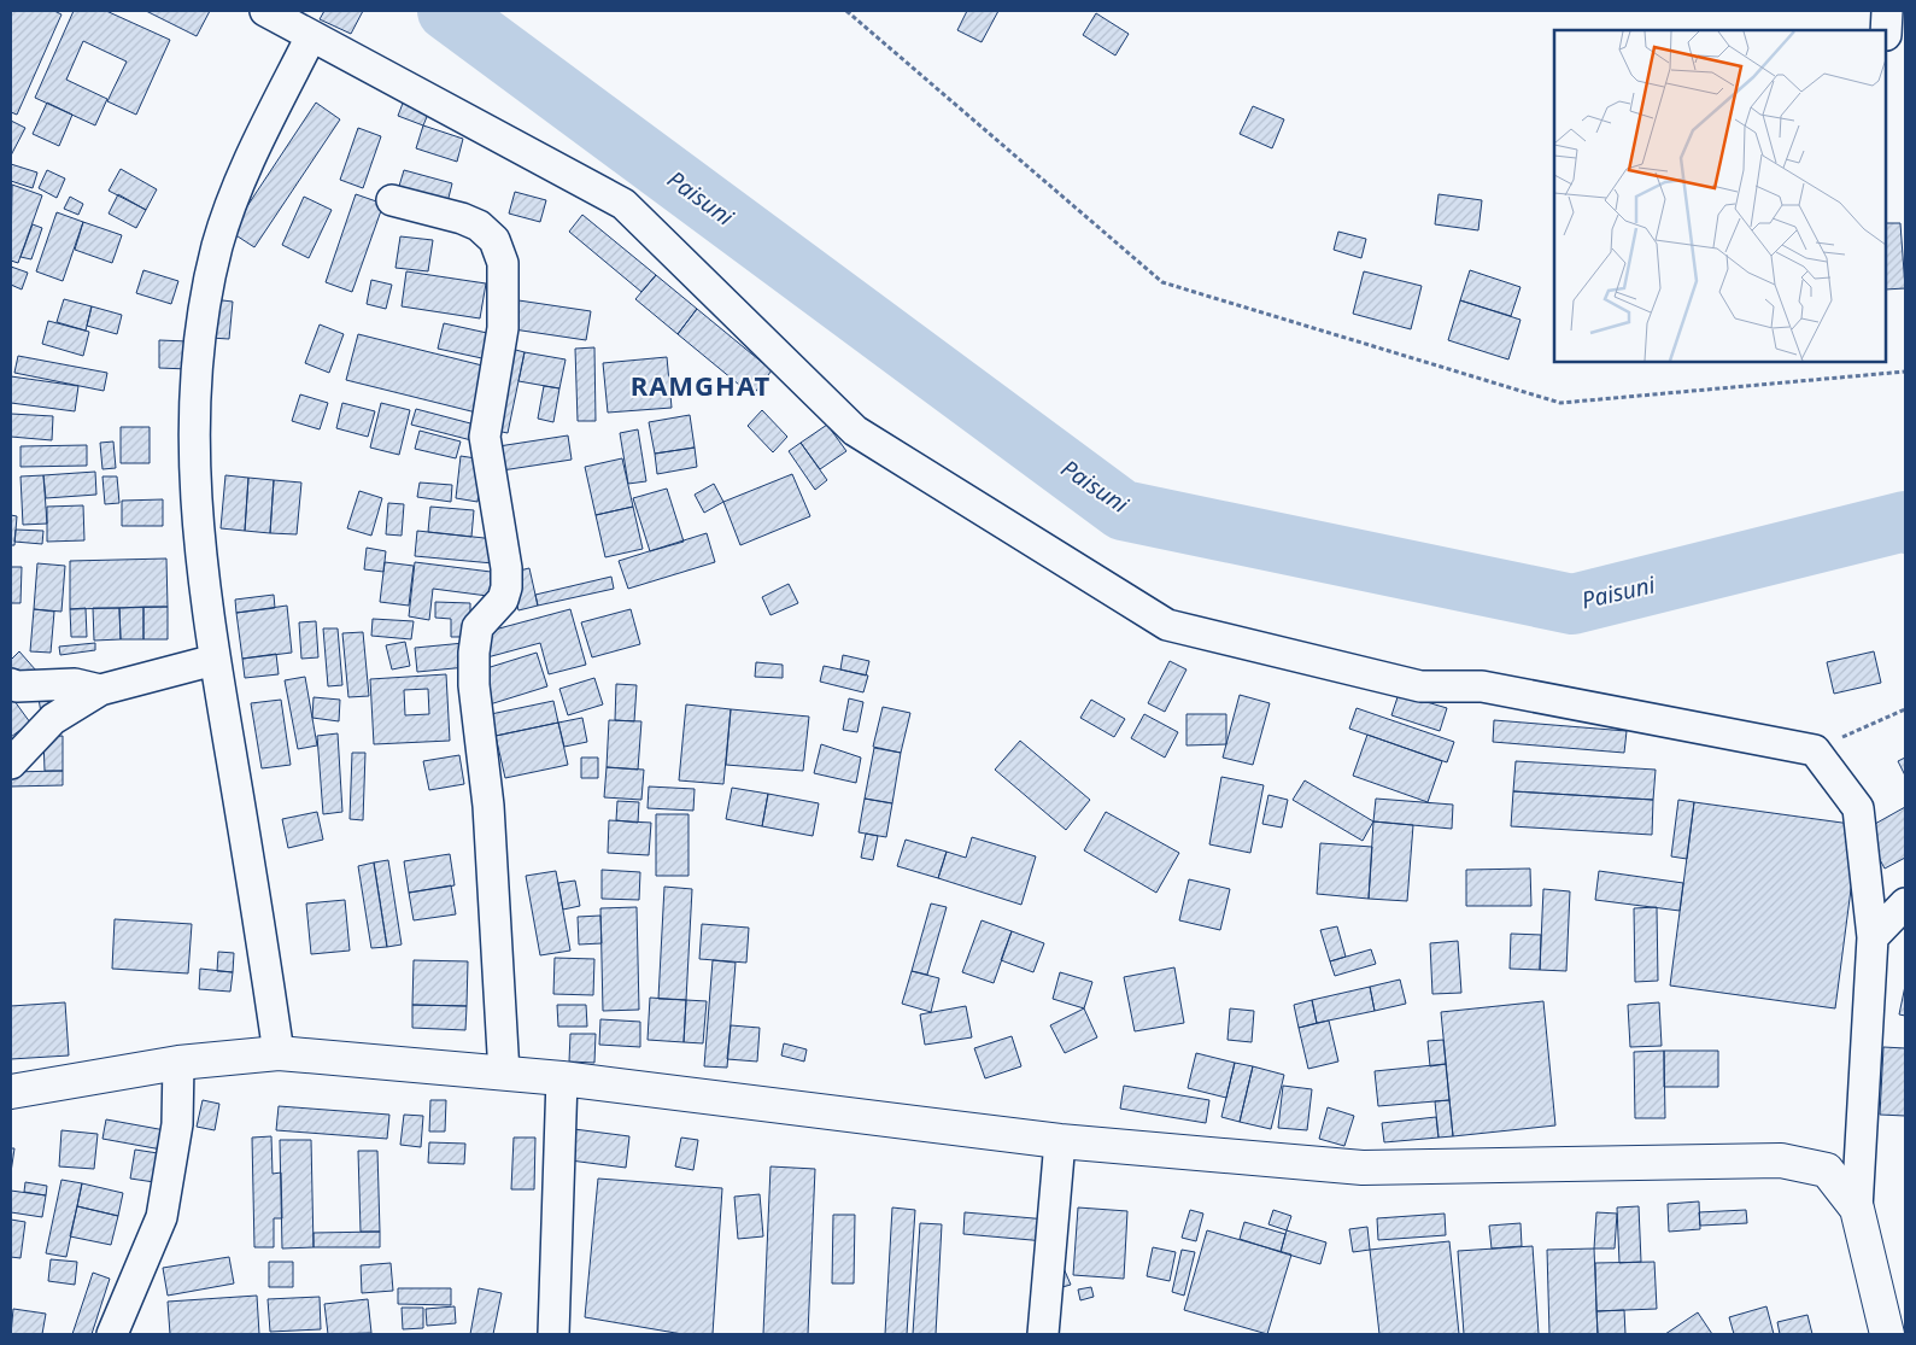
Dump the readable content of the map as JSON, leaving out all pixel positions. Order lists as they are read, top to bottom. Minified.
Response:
{"districts":["RAMGHAT"],"water":["Paisuni"]}
